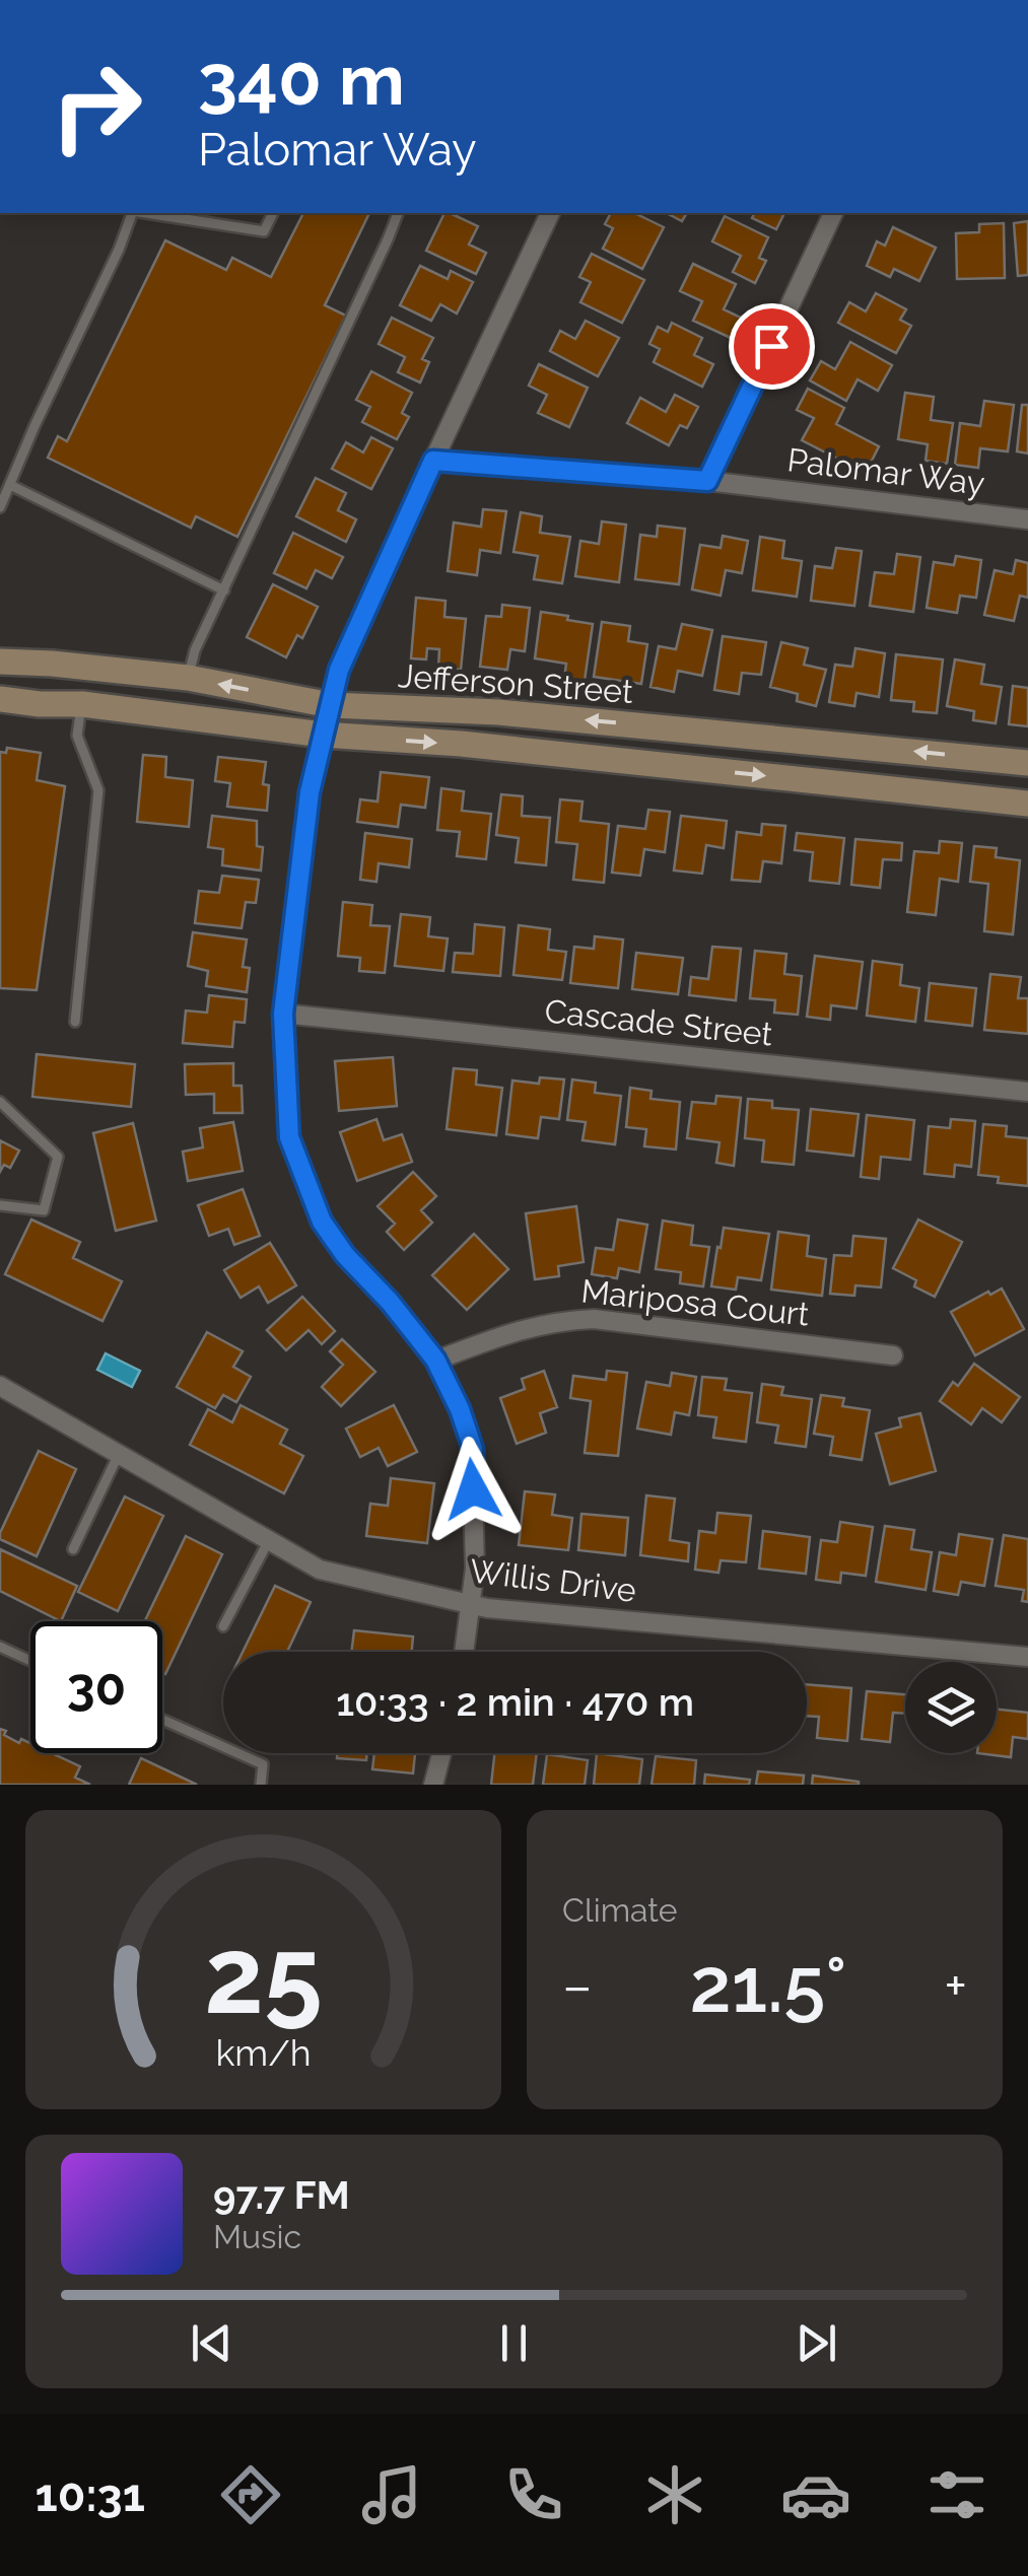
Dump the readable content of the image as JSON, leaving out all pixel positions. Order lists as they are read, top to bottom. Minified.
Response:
{"streets":{"main road":["Jefferson Street"],"street":["Palomar Way","Cascade Street","Mariposa Court","Willis Drive"]},"page":{"turn":["340 m","Palomar Way"],"limit":"30","trip":"10:33 · 2 min · 470 m","tile":"Climate","heat":["−","21.5°","+"],"song":["97.7 FM","Music"],"tabs":"10:31","gauge":["25","km/h"]}}
